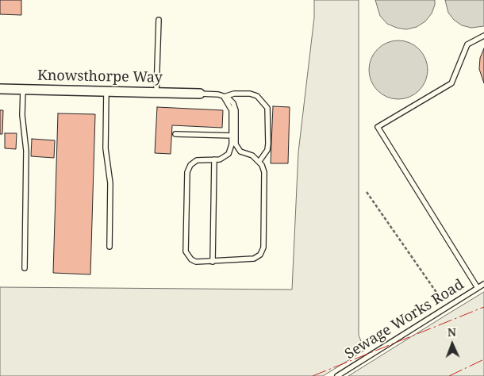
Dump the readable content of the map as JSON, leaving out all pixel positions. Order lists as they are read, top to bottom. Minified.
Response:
{"streets":{"street":["Knowsthorpe Way"],"lane":["Sewage Works Road"]},"north":"top"}
